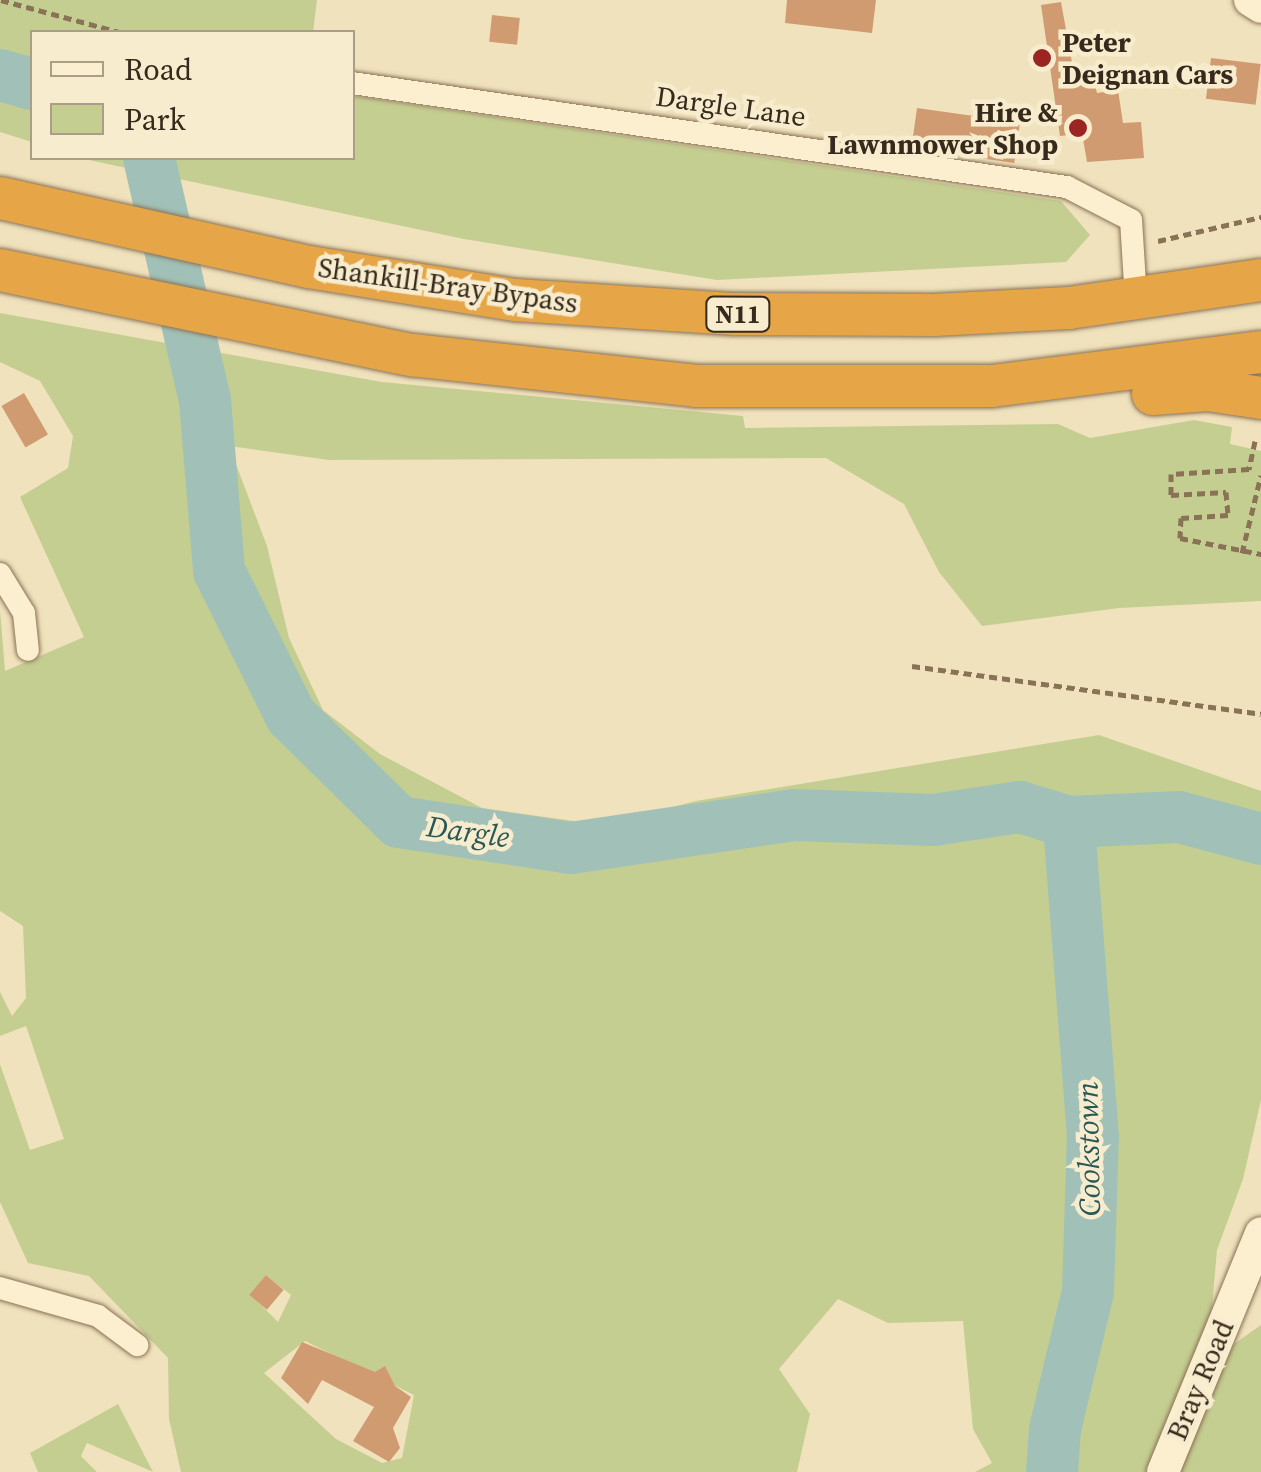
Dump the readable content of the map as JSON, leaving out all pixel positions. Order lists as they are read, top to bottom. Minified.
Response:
{"streets":{"highway":["Shankill-Bray Bypass","N11"],"main road":["Bray Road"],"street":["Dargle Lane"]},"crossings":[["Shankill-Bray Bypass","N11"]],"water":["Dargle","Cookstown"],"places":["Peter Deignan Cars","Hire & Lawnmower Shop"],"legend":["Road","Park"]}
